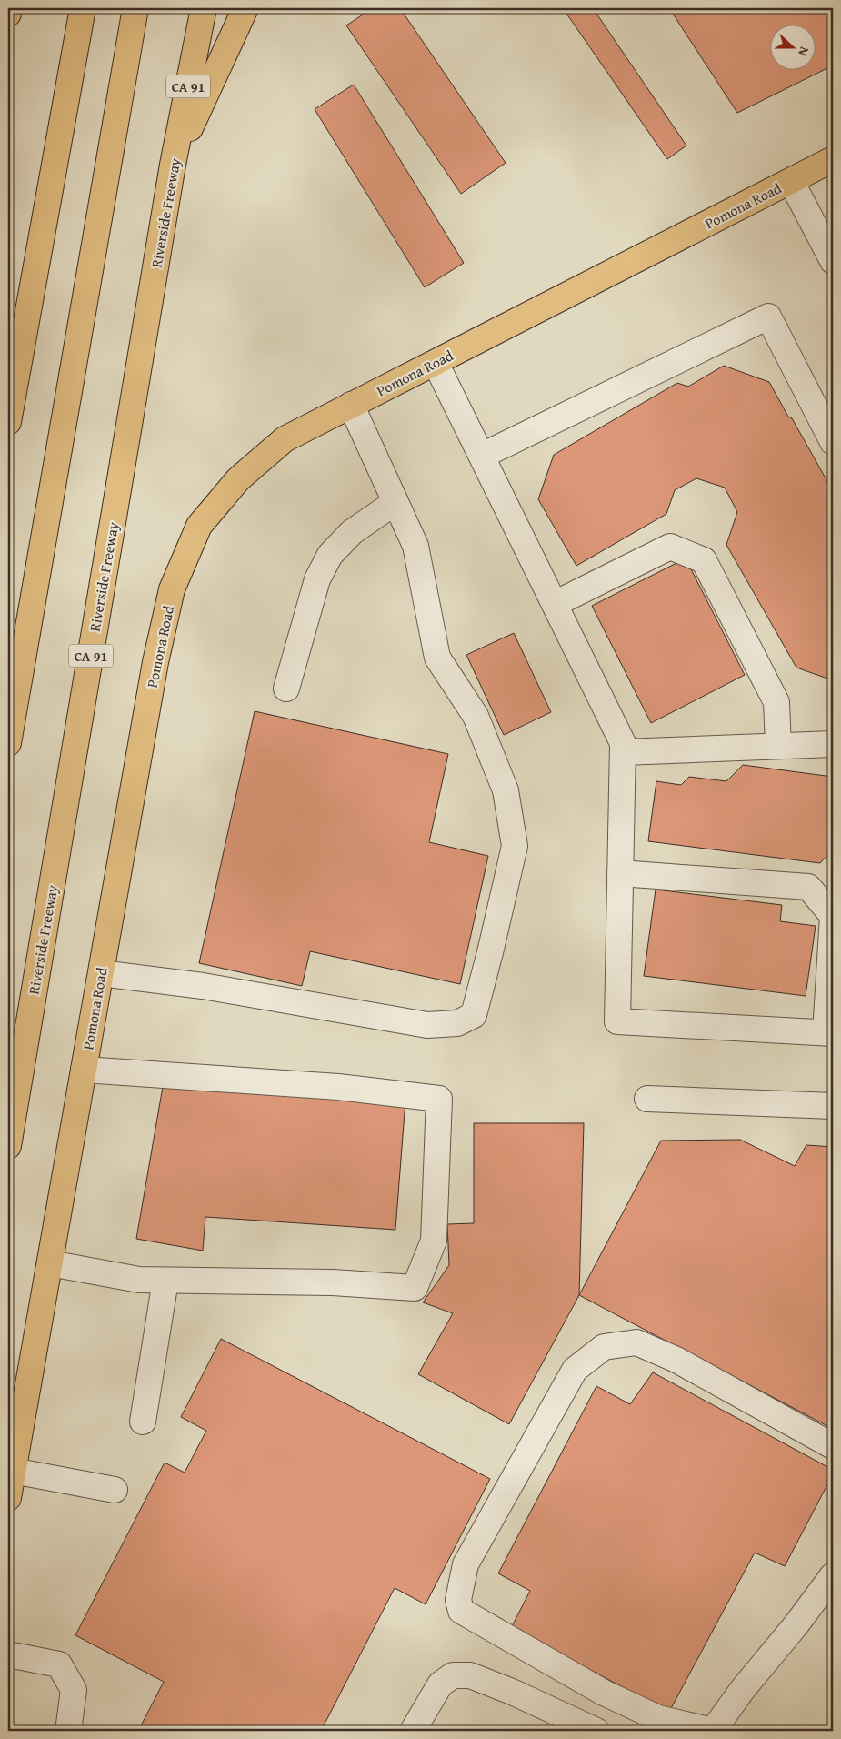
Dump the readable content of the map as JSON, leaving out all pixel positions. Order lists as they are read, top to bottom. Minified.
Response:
{"streets":{"main road":["CA 91","Pomona Road","Riverside Freeway"]},"north":"right"}
